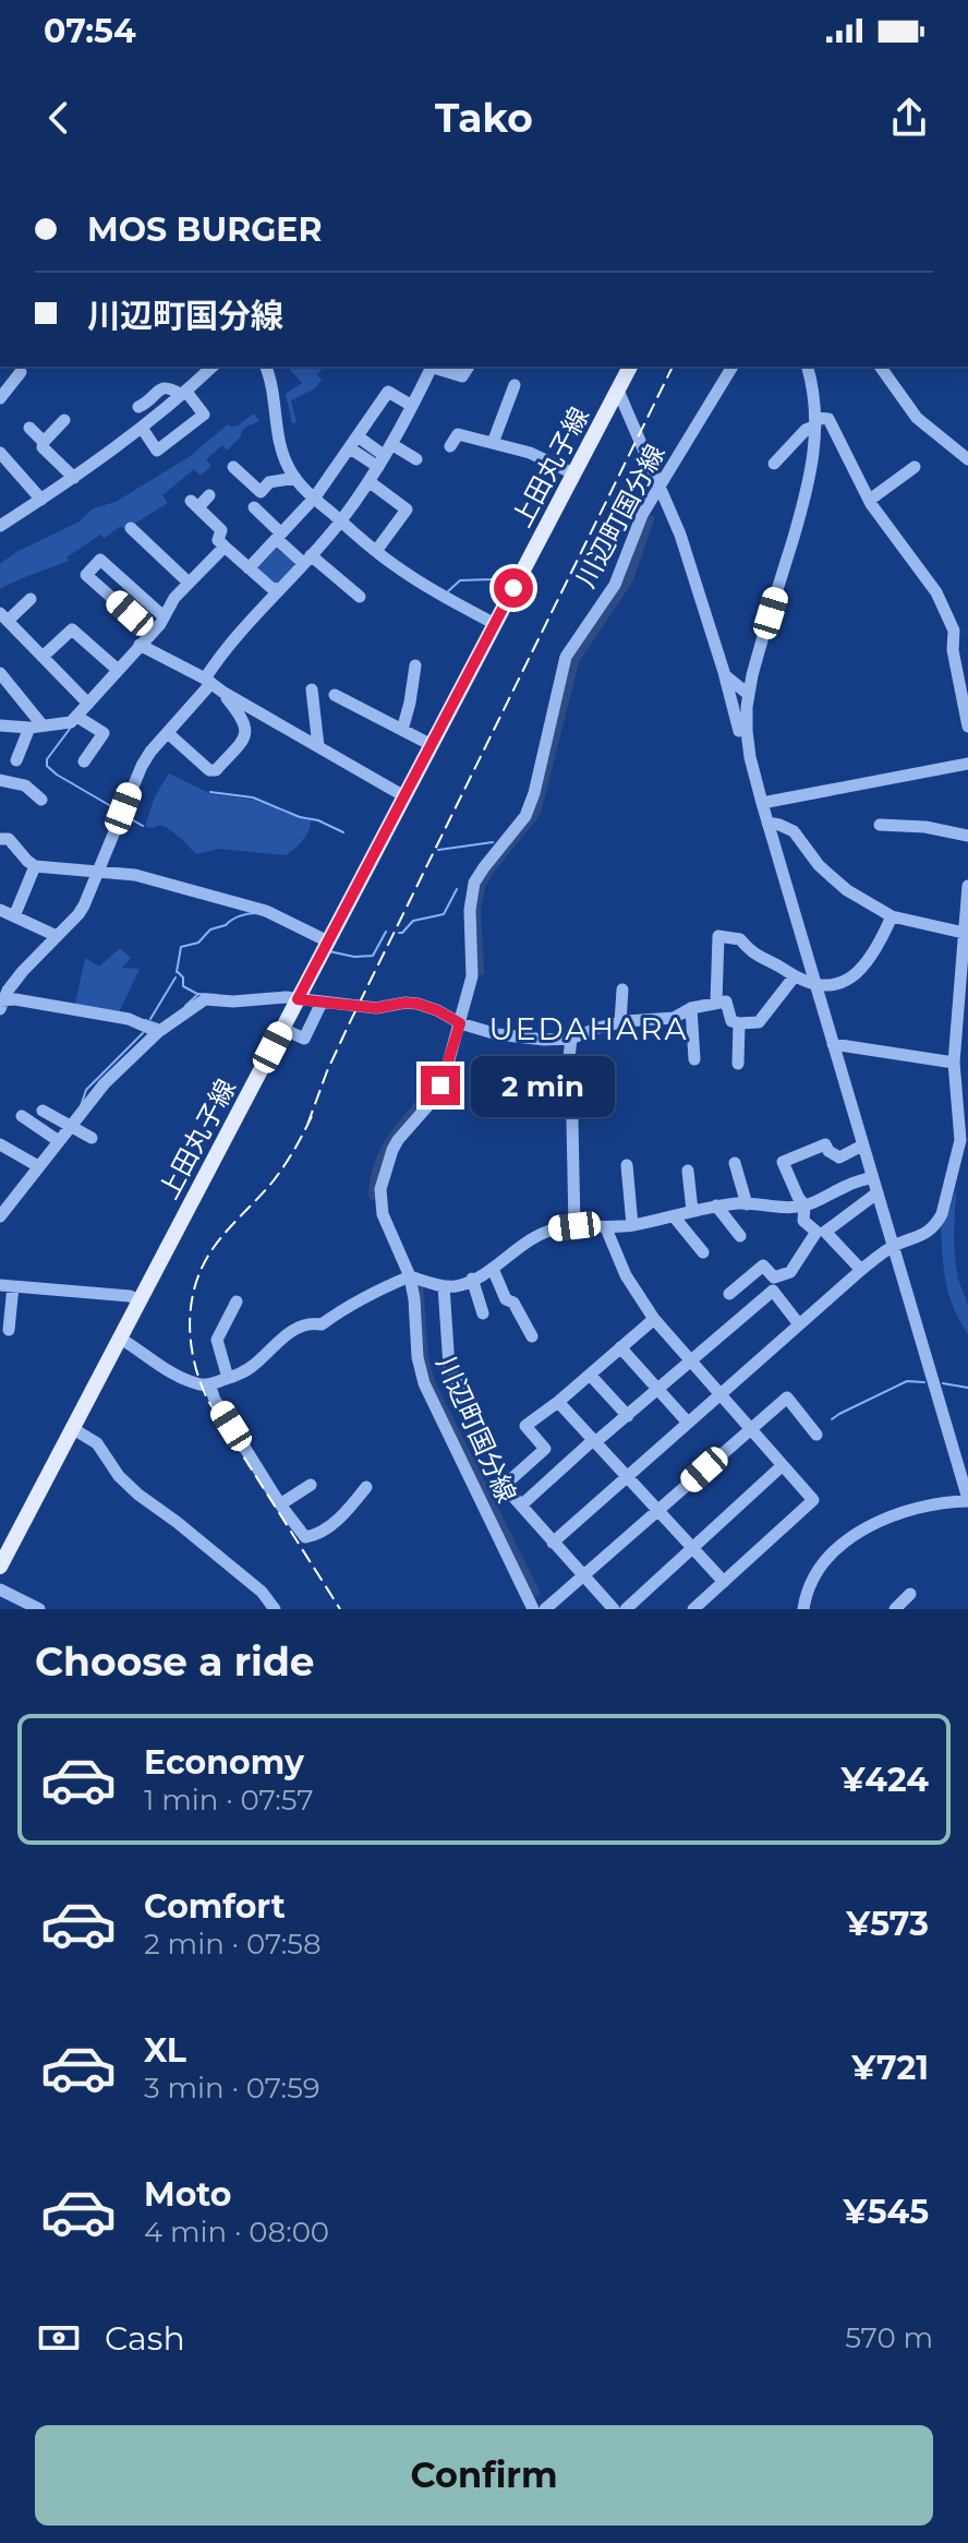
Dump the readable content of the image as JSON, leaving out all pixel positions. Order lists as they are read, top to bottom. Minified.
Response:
{"streets":{"main road":["上田丸子線"],"street":["川辺町国分線"]},"districts":["UEDAHARA"],"page":{"status":"07:54","header":"Tako","banner":["MOS BURGER","川辺町国分線"],"bubble":"2 min","heading":"Choose a ride","list":[{"name":"Economy","note":"1 min · 07:57","value":"¥424"},{"name":"Comfort","note":"2 min · 07:58","value":"¥573"},{"name":"XL","note":"3 min · 07:59","value":"¥721"},{"name":"Moto","note":"4 min · 08:00","value":"¥545"}],"pay":["Cash","570 m"],"buttons":"Confirm"}}
